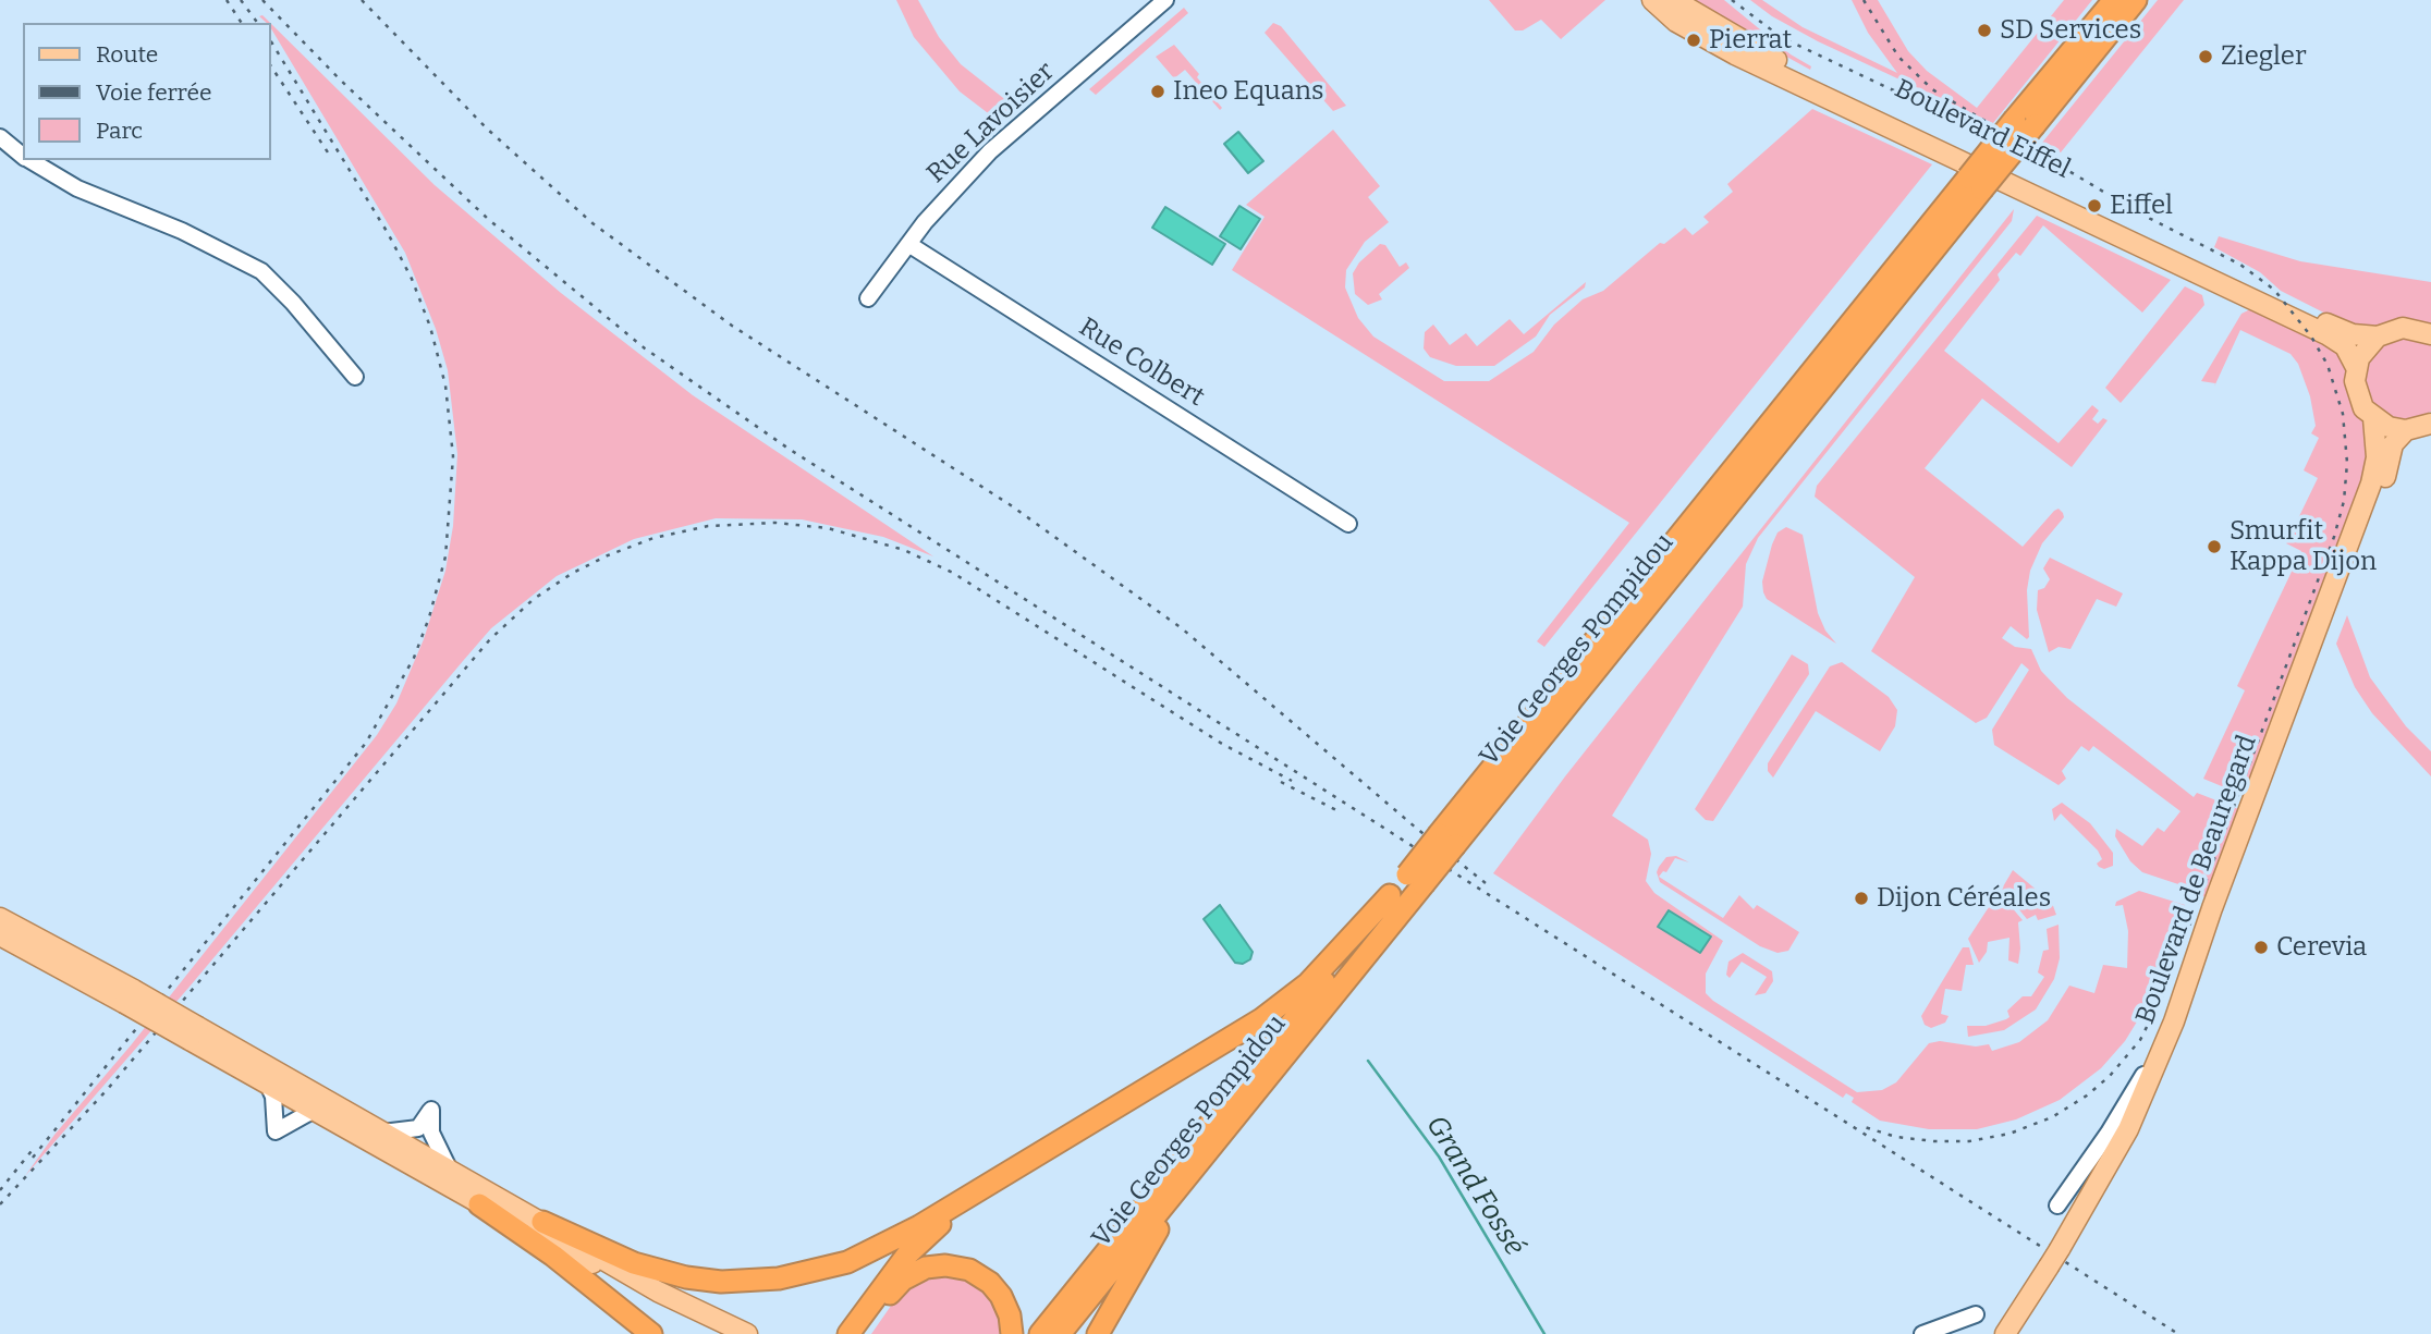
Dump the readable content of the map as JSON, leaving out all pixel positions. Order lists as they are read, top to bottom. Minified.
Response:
{"streets":{"highway":["Voie Georges Pompidou"],"main road":["Boulevard Eiffel","Boulevard de Beauregard"],"street":["Rue Lavoisier","Rue Colbert"]},"crossings":[["Rue Lavoisier","Rue Colbert"]],"water":["Grand Fossé"],"places":["SD Services","Pierrat","Ziegler","Ineo Equans","Eiffel","Smurfit Kappa Dijon","Dijon Céréales","Cerevia"],"legend":["Route","Voie ferrée","Parc"]}
